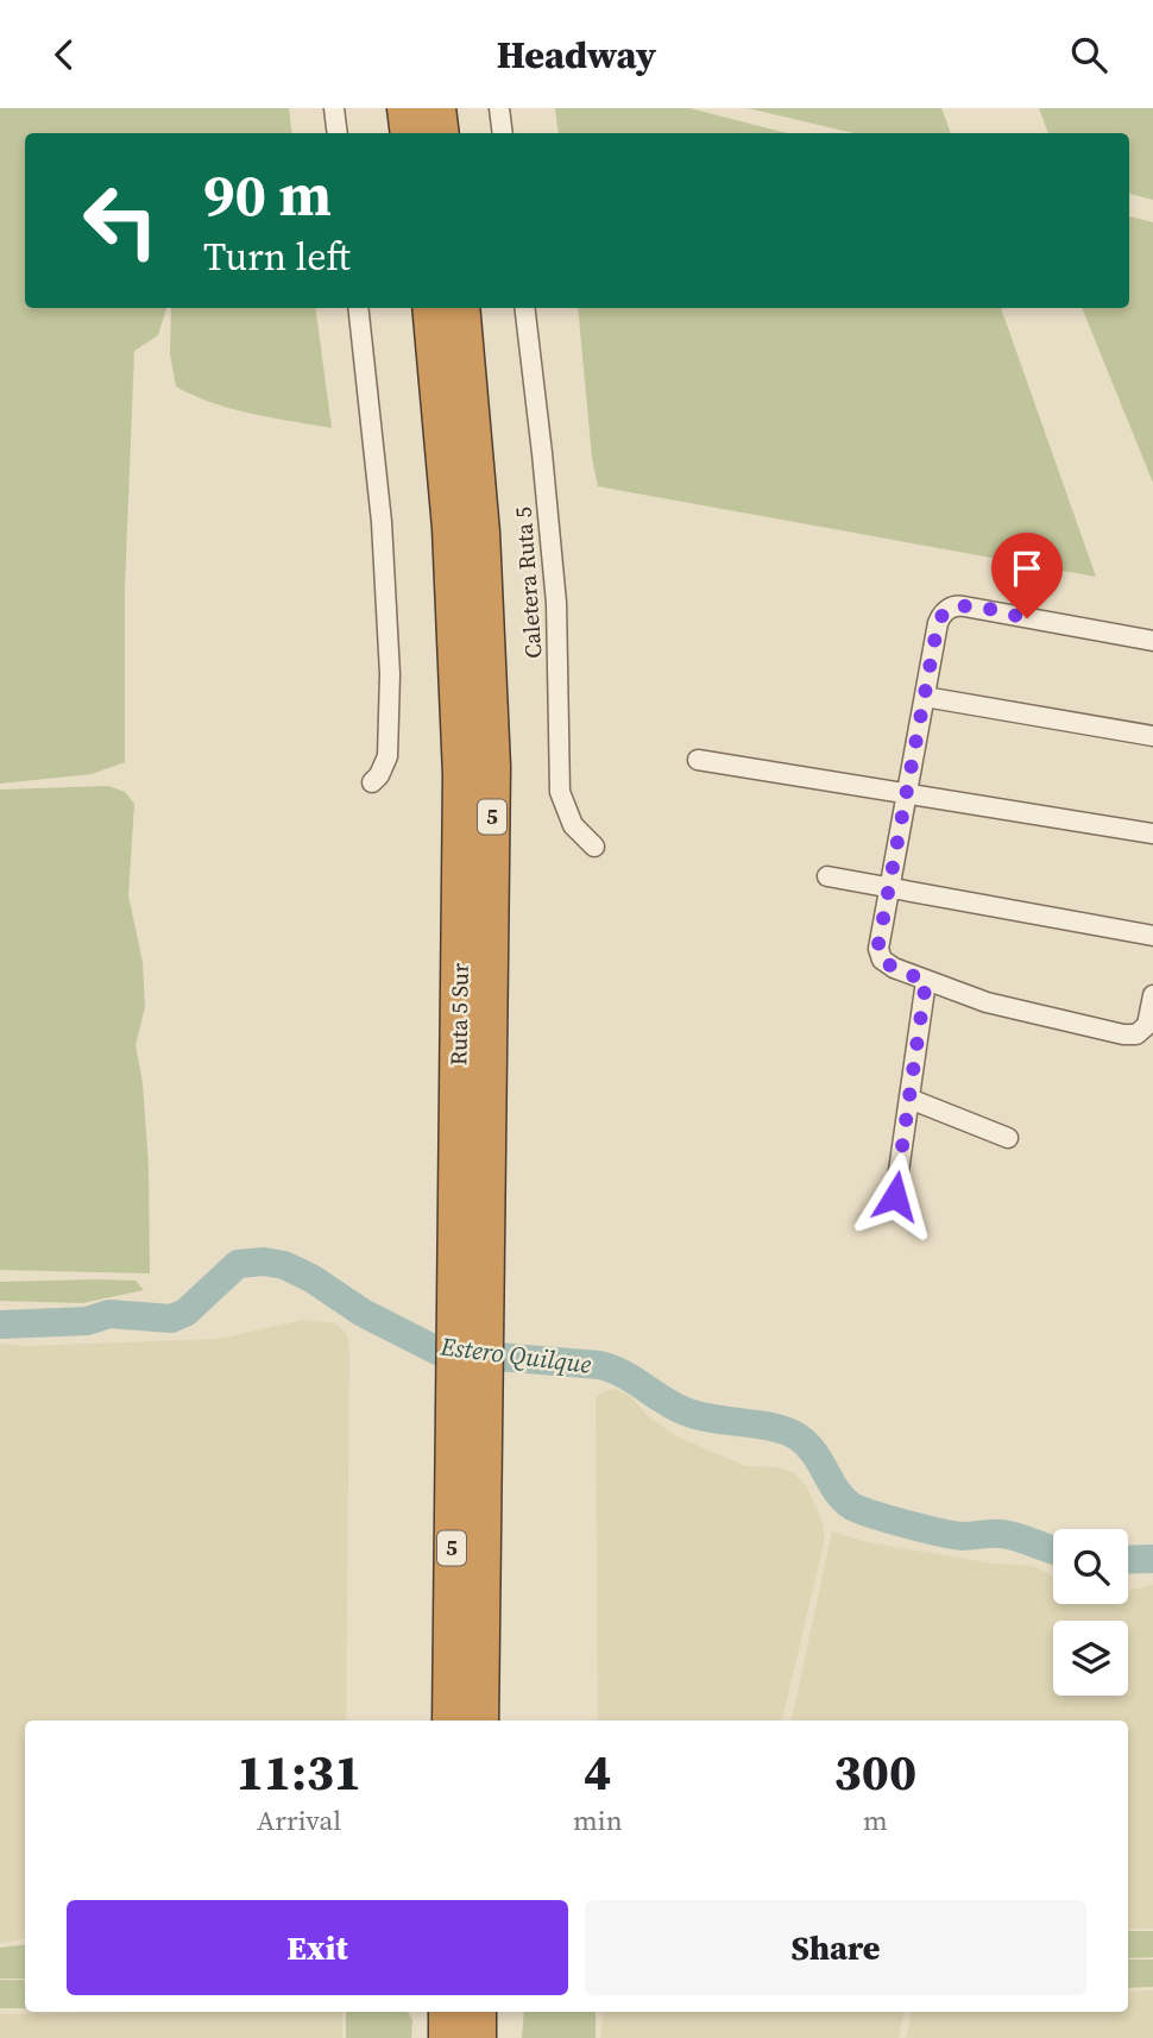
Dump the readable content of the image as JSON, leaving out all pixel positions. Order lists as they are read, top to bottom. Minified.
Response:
{"streets":{"highway":["5","Ruta 5 Sur"],"street":["Caletera Ruta 5"]},"water":["Estero Quilque"],"page":{"header":"Headway","turn":["90 m","Turn left"],"eta":["11:31","Arrival","4","min","300","m"],"buttons":["Exit","Share"]}}
